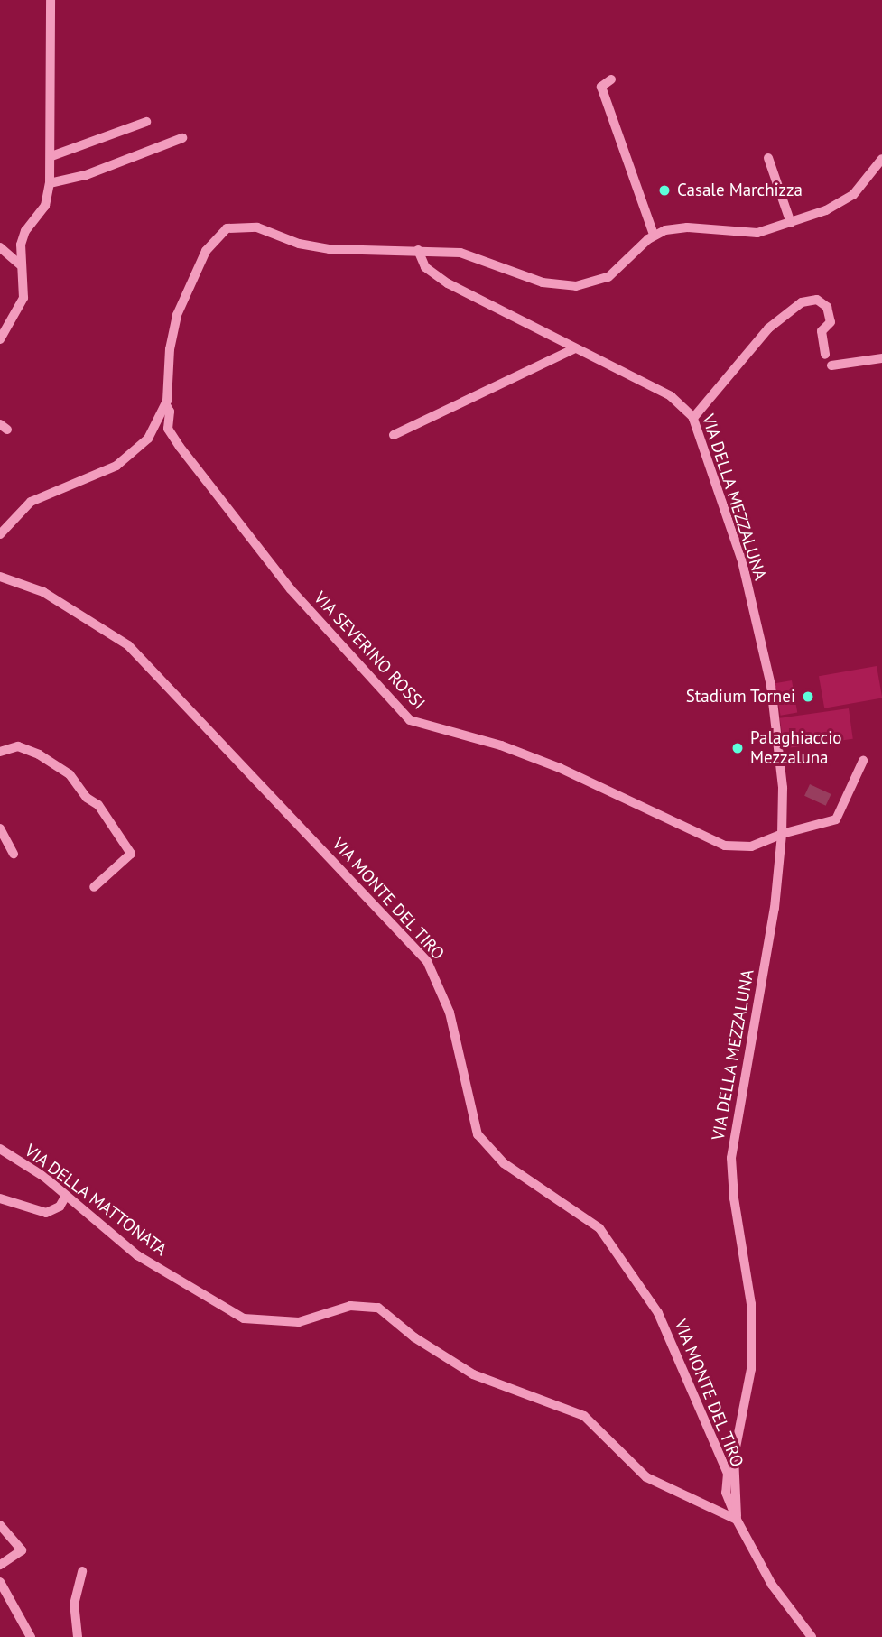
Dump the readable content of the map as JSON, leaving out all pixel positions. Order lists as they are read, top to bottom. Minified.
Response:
{"streets":{"street":["VIA DELLA MEZZALUNA","VIA SEVERINO ROSSI","VIA MONTE DEL TIRO","VIA DELLA MATTONATA"]},"crossings":[["VIA DELLA MEZZALUNA","VIA SEVERINO ROSSI"],["VIA DELLA MEZZALUNA","VIA MONTE DEL TIRO"],["VIA DELLA MEZZALUNA","VIA DELLA MATTONATA"],["VIA MONTE DEL TIRO","VIA DELLA MATTONATA"]],"places":["Casale Marchizza","Stadium Tornei","Palaghiaccio Mezzaluna"]}
